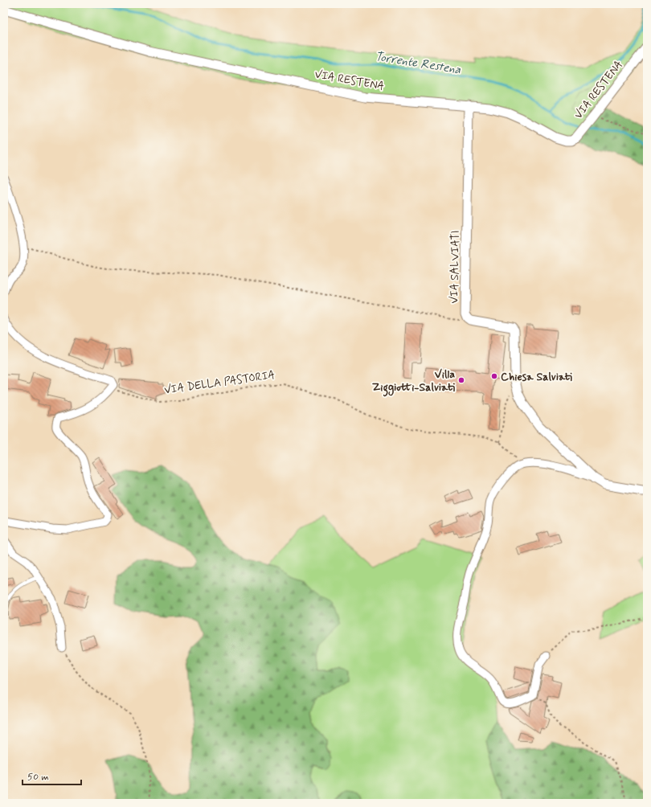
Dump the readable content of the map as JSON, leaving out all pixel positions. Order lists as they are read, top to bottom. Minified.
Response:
{"streets":{"street":["VIA RESTENA","VIA SALVIATI"],"path":["VIA DELLA PASTORIA"]},"crossings":[["VIA RESTENA","VIA SALVIATI"]],"water":["Torrente Restena"],"places":["Chiesa Salviati","Villa Ziggiotti-Salviati"],"scale_bar":"50 m"}
